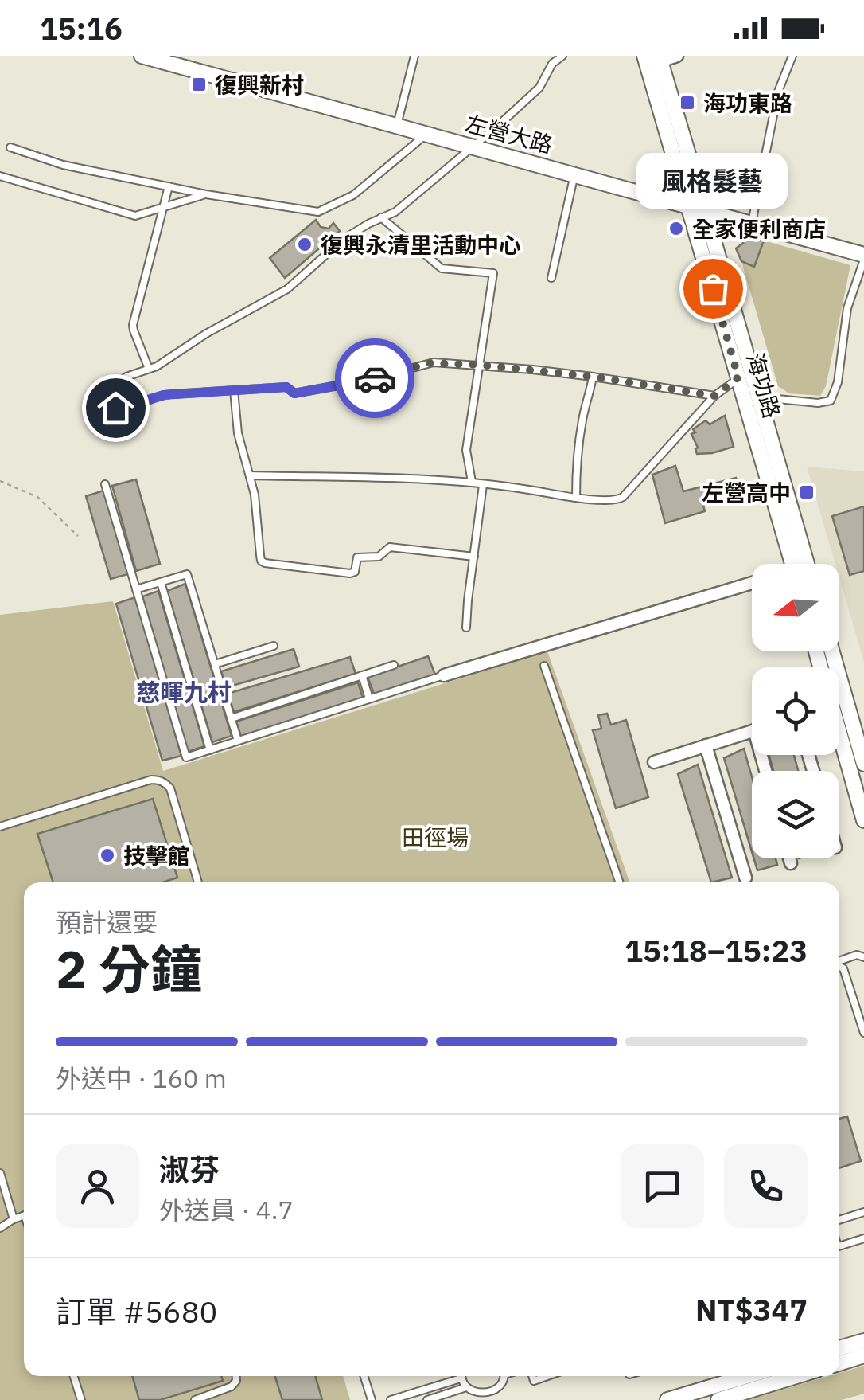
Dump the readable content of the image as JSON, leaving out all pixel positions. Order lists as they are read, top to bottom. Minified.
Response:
{"streets":{"street":["左營大路","海功路"]},"crossings":[["左營大路","海功路"]],"districts":["慈暉九村"],"parks":["田徑場"],"places":{"transit":["復興新村","海功東路","左營高中"],"other":["全家便利商店","復興永清里活動中心","風格髮藝","技擊館"]},"north":"left","page":{"status":"15:16","bubble":"風格髮藝","heading":["2 分鐘","預計還要","15:18–15:23"],"panel":["淑芬","外送員 · 4.7","訂單 #5680","NT$347"],"bar":"外送中 · 160 m"}}
